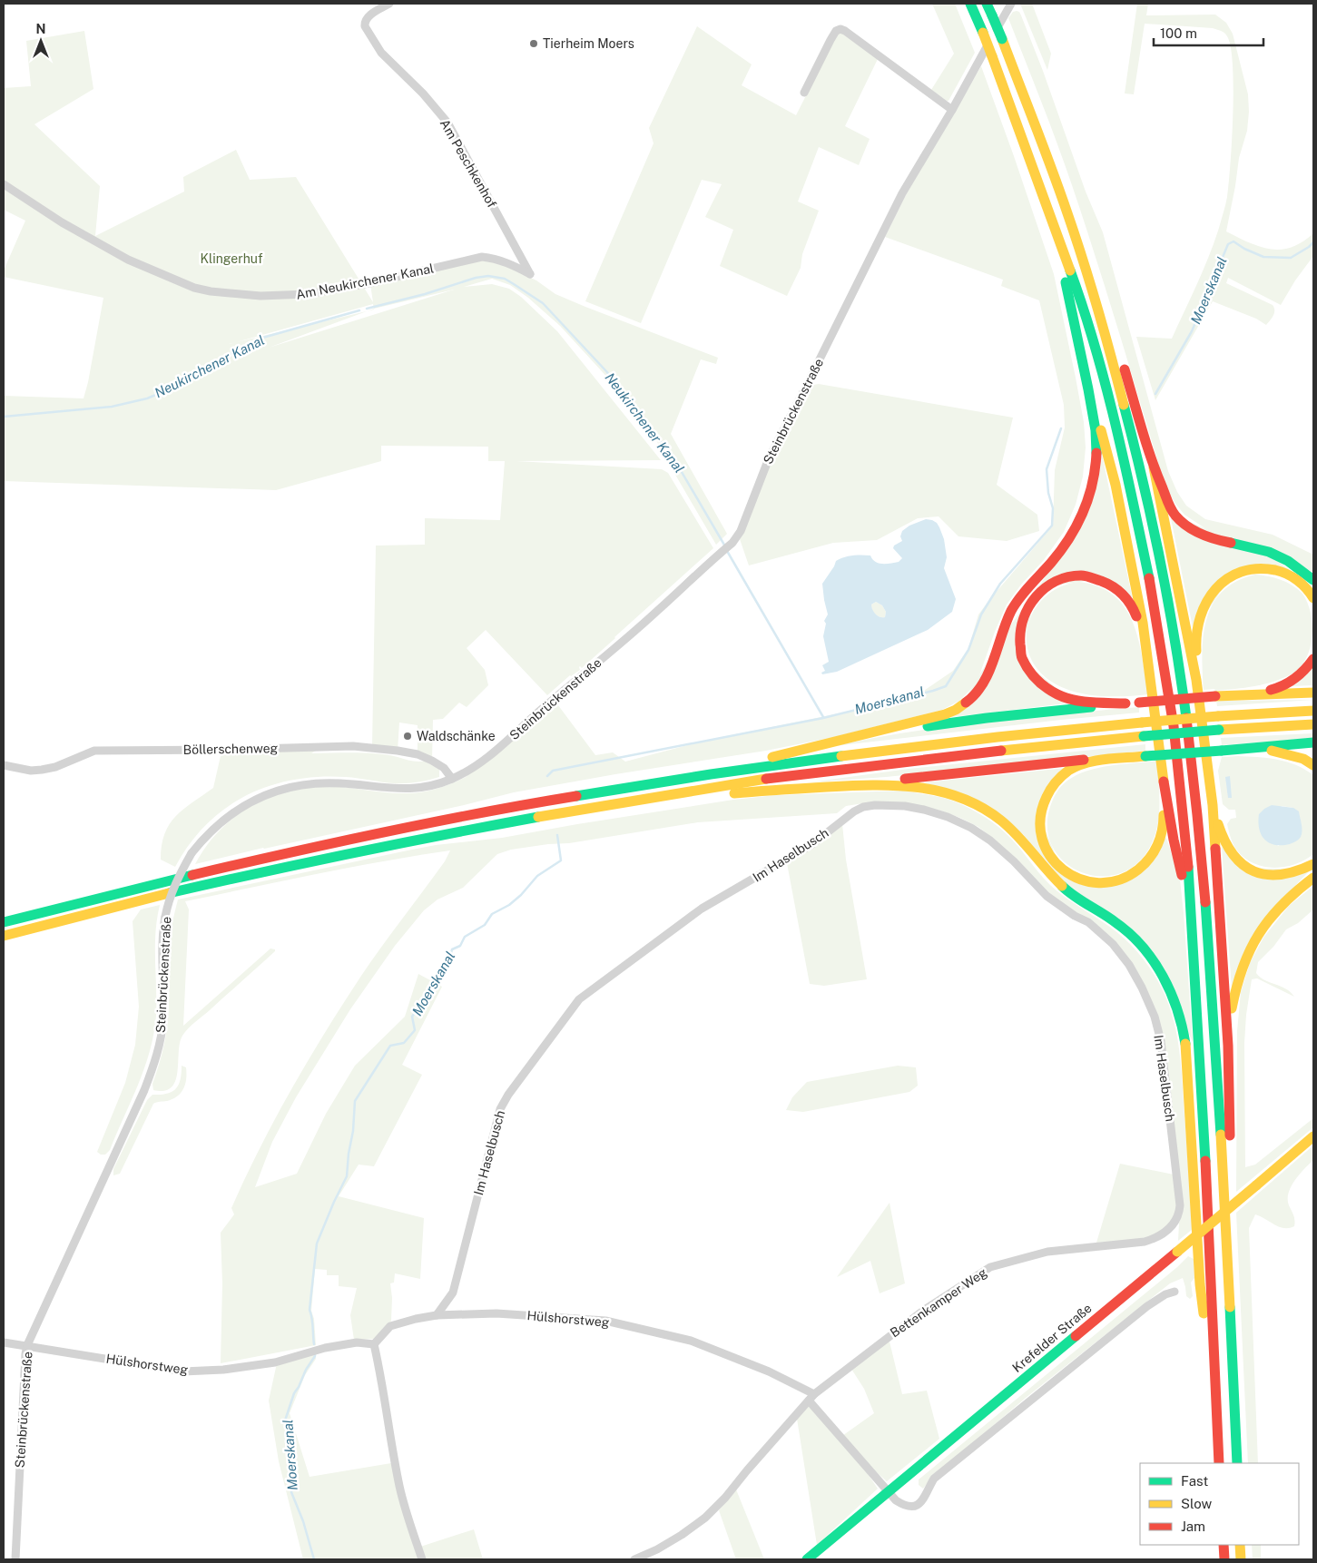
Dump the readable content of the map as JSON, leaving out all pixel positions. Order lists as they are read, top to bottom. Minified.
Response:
{"streets":{"main road":["Krefelder Straße"],"street":["Am Peschkenhof","Am Neukirchener Kanal","Steinbrückenstraße","Böllerschenweg","Im Haselbusch","Bettenkamper Weg","Hülshorstweg"]},"crossings":[["Am Peschkenhof","Am Neukirchener Kanal"],["Steinbrückenstraße","Böllerschenweg"],["Steinbrückenstraße","Hülshorstweg"],["Im Haselbusch","Bettenkamper Weg"],["Im Haselbusch","Hülshorstweg"],["Bettenkamper Weg","Hülshorstweg"]],"water":["Moerskanal","Neukirchener Kanal"],"parks":["Klingerhuf"],"places":["Tierheim Moers","Waldschänke"],"legend":["Fast","Slow","Jam"],"scale_bar":"100 m","north":"top"}
